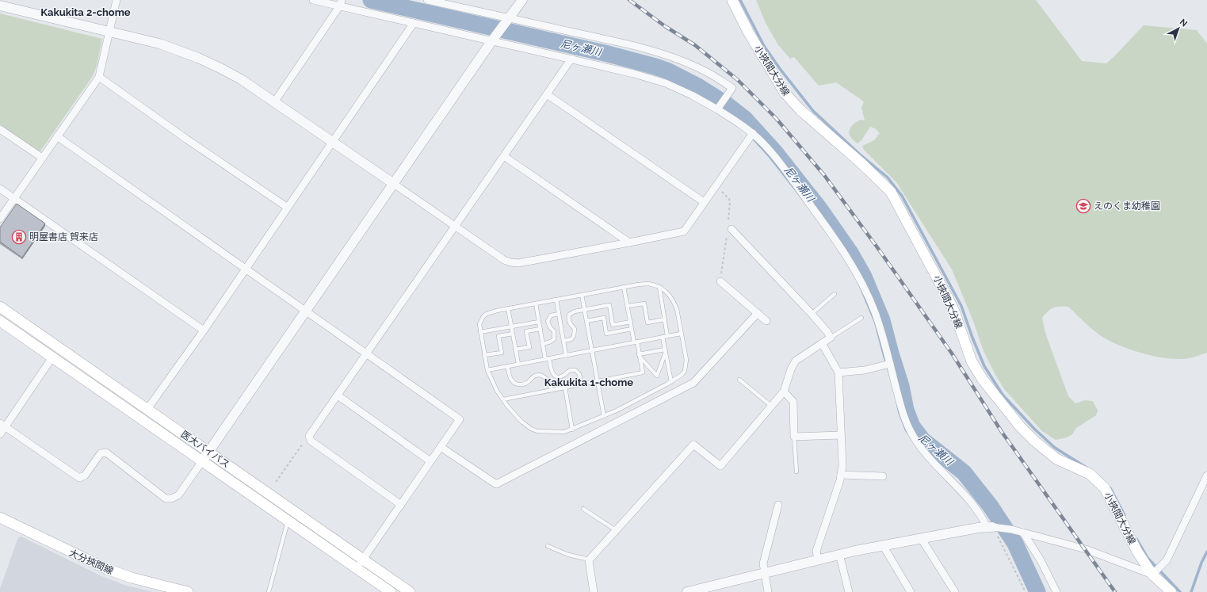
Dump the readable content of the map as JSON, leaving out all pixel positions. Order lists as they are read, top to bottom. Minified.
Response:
{"streets":{"main road":["小挾間大分線","医大バイパス","大分挾間線"]},"districts":["Kakukita 2-chome","Kakukita 1-chome"],"water":["尼ヶ瀬川"],"places":{"school or university":["えのくま幼稚園"],"building":["明屋書店 賀来店"]},"north":"top right"}
